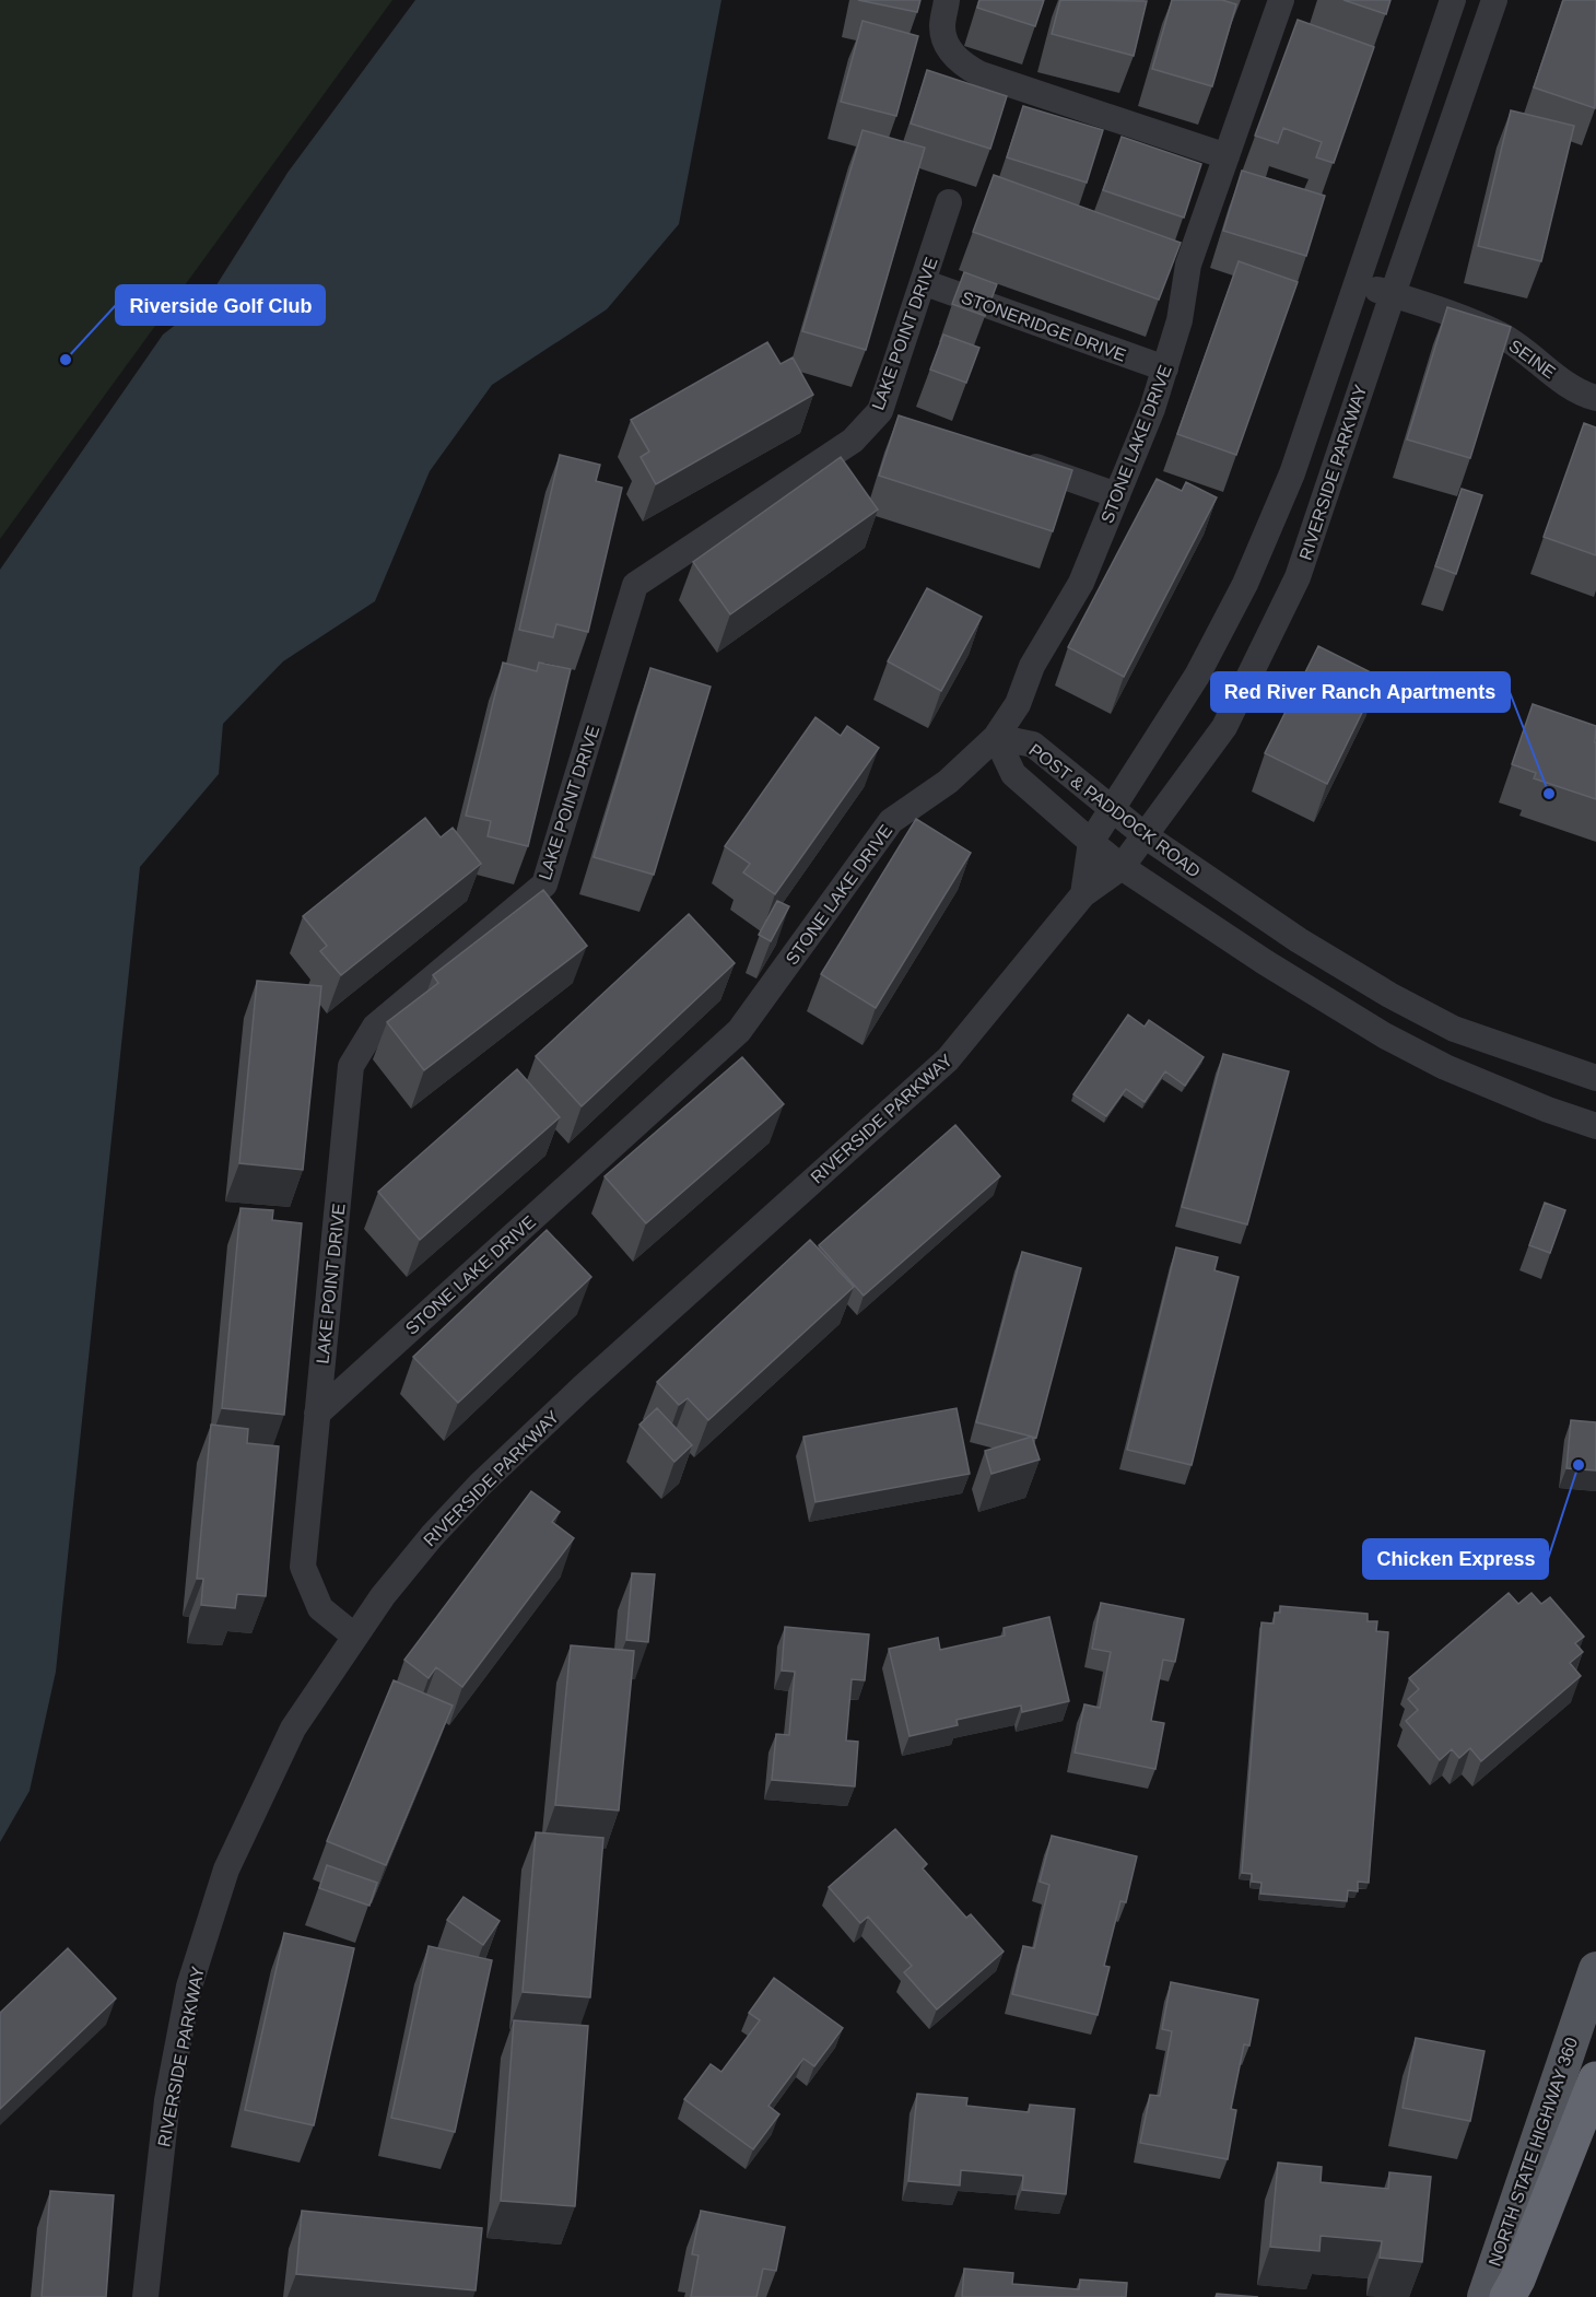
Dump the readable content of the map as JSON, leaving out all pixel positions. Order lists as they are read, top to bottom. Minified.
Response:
{"streets":{"main road":["NORTH STATE HIGHWAY 360"],"street":["STONERIDGE DRIVE","LAKE POINT DRIVE","SEINE","STONE LAKE DRIVE","RIVERSIDE PARKWAY","POST & PADDOCK ROAD"]},"crossings":[["STONERIDGE DRIVE","LAKE POINT DRIVE"],["STONERIDGE DRIVE","STONE LAKE DRIVE"],["LAKE POINT DRIVE","STONE LAKE DRIVE"],["LAKE POINT DRIVE","RIVERSIDE PARKWAY"],["SEINE","RIVERSIDE PARKWAY"],["STONE LAKE DRIVE","POST & PADDOCK ROAD"],["RIVERSIDE PARKWAY","POST & PADDOCK ROAD"]],"places":["Riverside Golf Club","Red River Ranch Apartments","Chicken Express"]}
